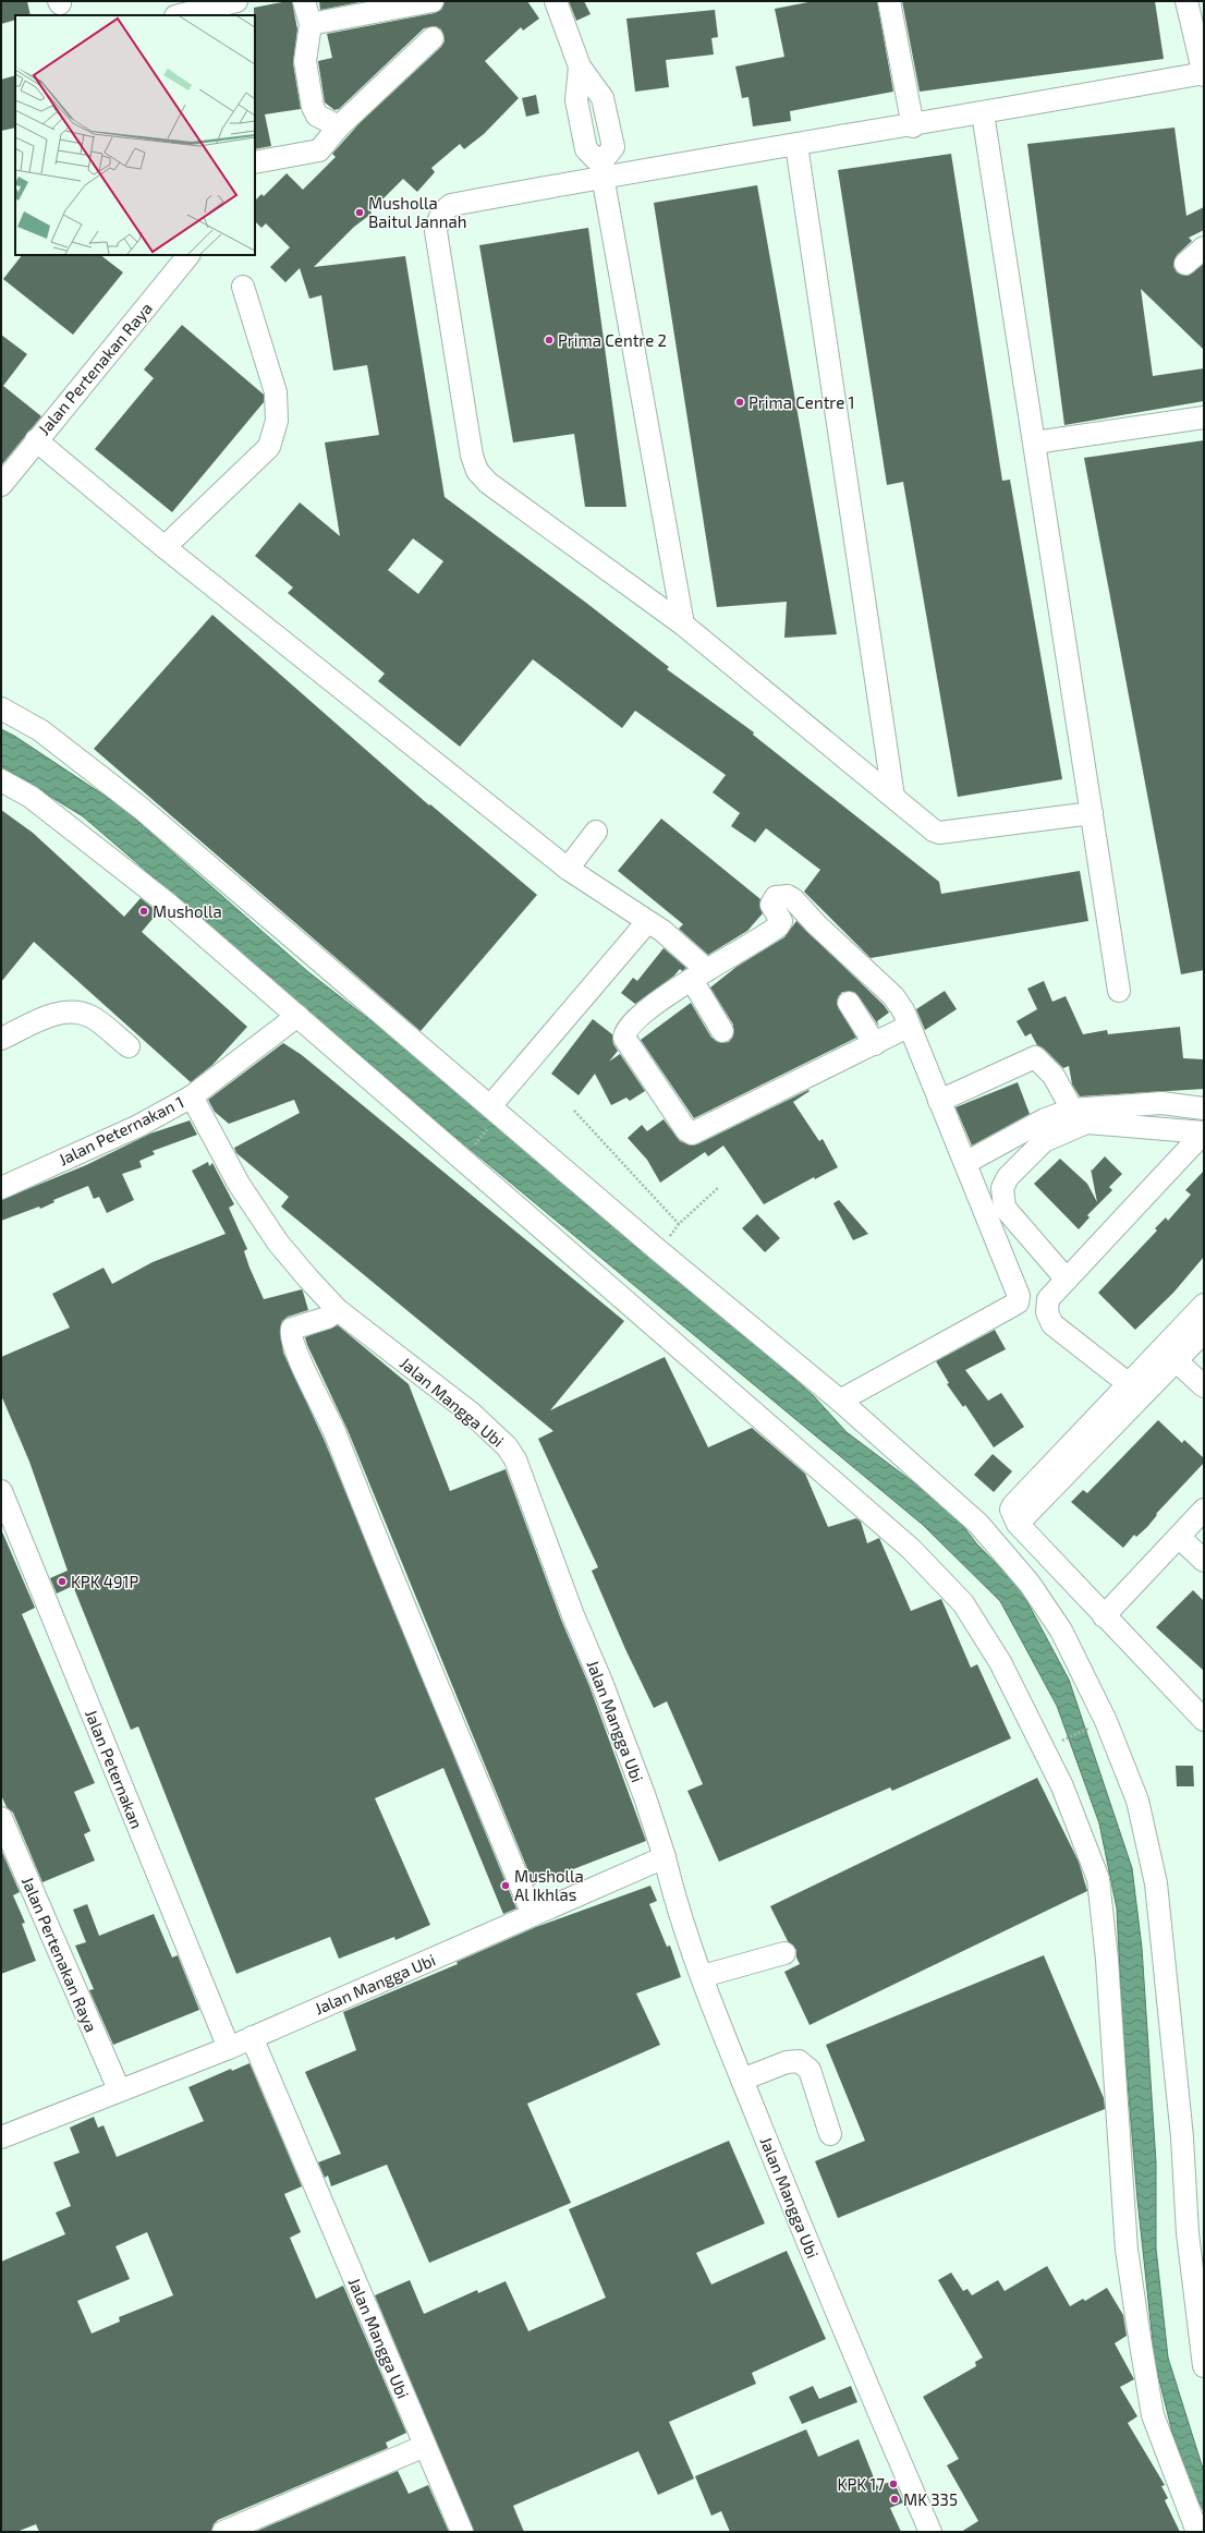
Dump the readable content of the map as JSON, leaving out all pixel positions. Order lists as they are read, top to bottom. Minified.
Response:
{"streets":{"street":["Jalan Pertenakan Raya","Jalan Peternakan 1","Jalan Mangga Ubi","Jalan Peternakan"]},"crossings":[["Jalan Pertenakan Raya","Jalan Mangga Ubi"],["Jalan Peternakan 1","Jalan Mangga Ubi"],["Jalan Mangga Ubi","Jalan Peternakan"]],"places":["Musholla Baitul Jannah","Prima Centre 2","Prima Centre 1","Musholla","KPK 491P","Musholla Al Ikhlas","KPK 17","MK 335"]}
